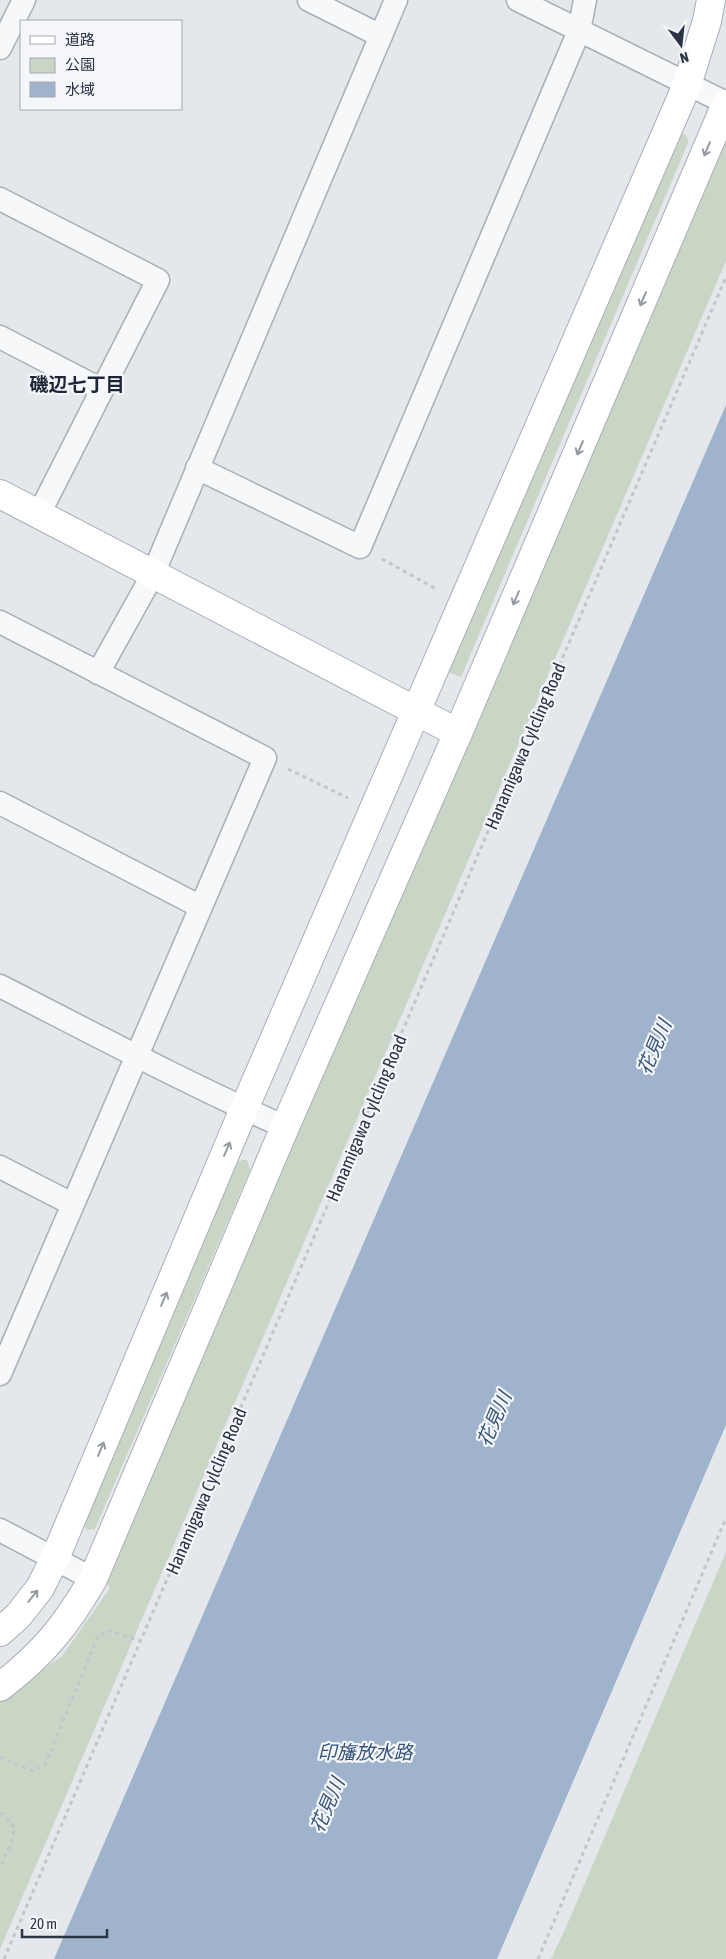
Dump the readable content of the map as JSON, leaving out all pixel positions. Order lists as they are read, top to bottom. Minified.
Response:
{"streets":{"path":["Hanamigawa Cylcling Road"]},"districts":["磯辺七丁目"],"water":["花見川","印旛放水路"],"legend":["道路","公園","水域"],"scale_bar":"20 m","north":"bottom"}
